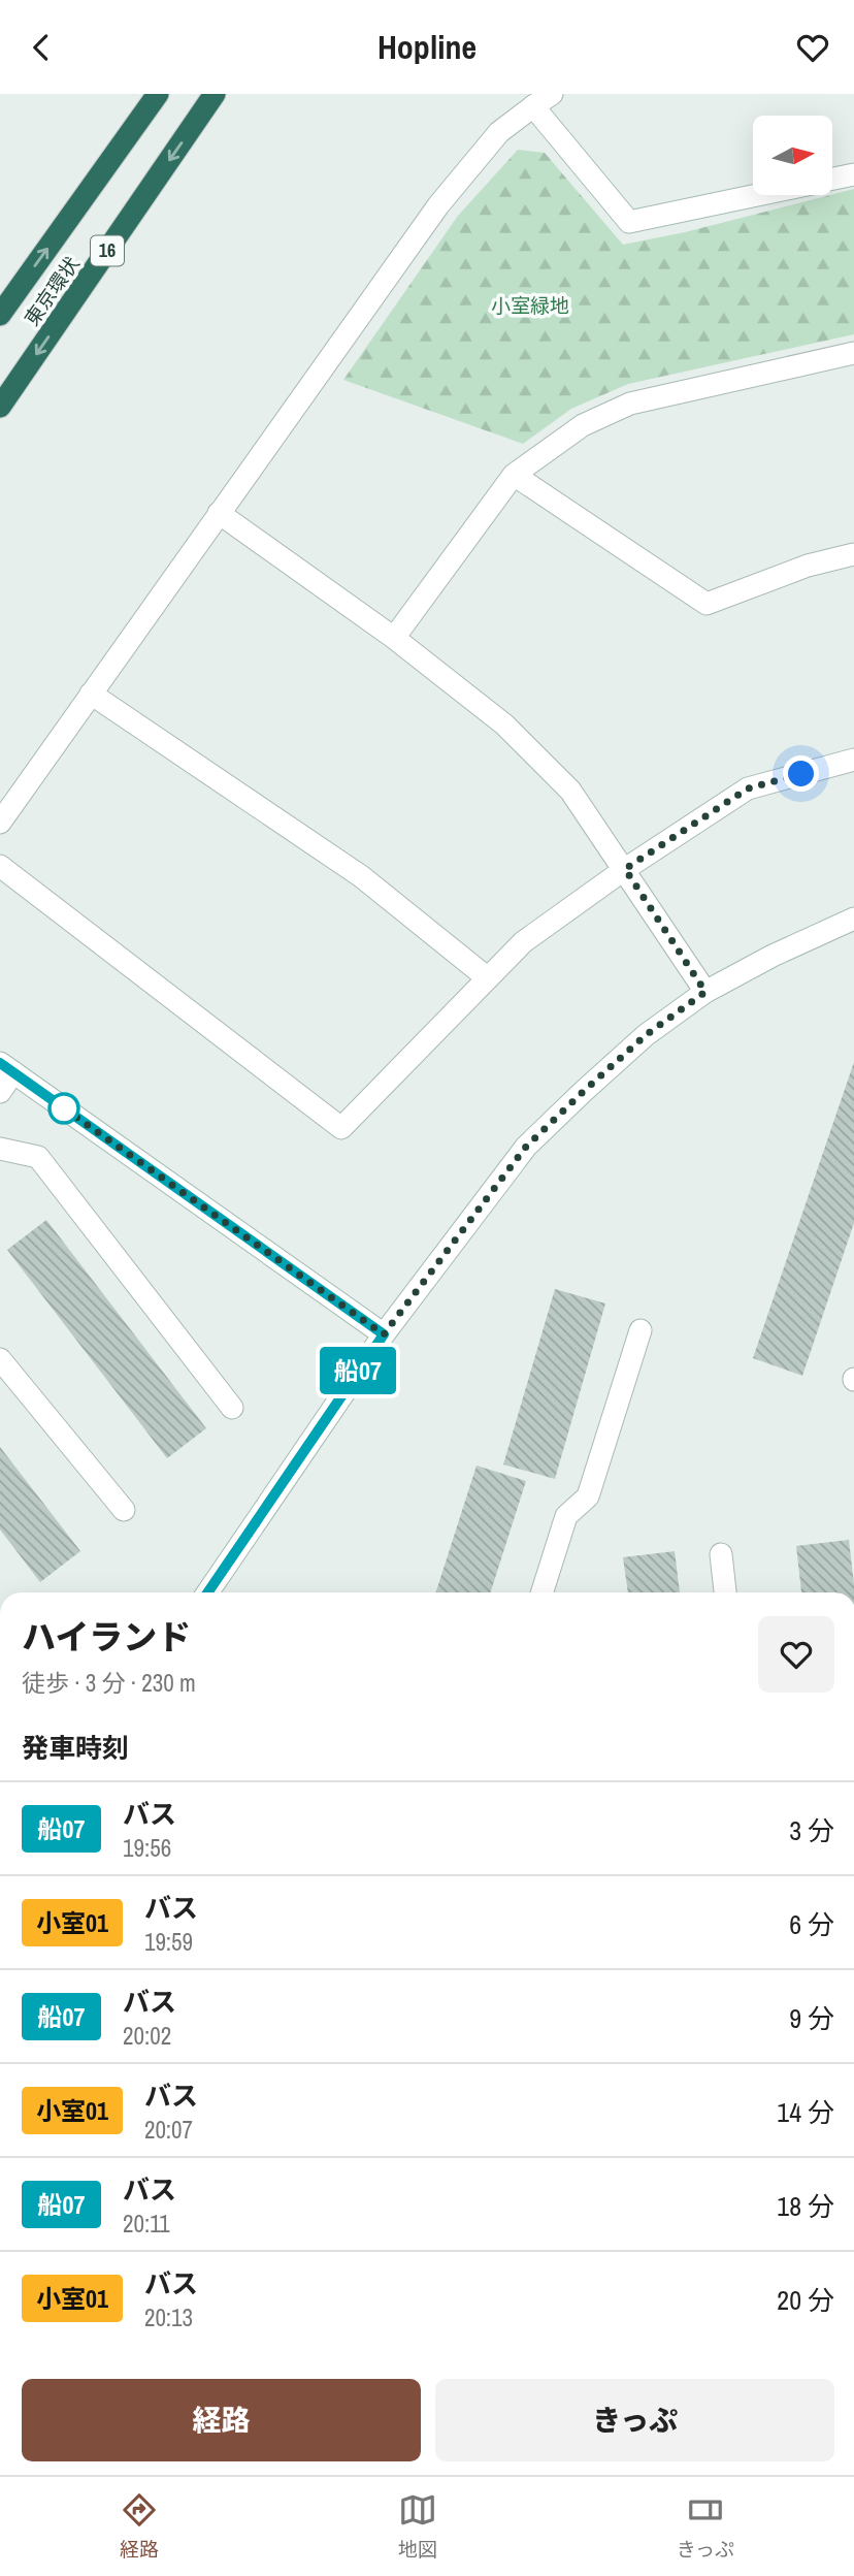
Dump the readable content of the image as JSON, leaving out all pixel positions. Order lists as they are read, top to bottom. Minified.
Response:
{"streets":{"highway":["16","東京環状"]},"parks":["小室緑地"],"lines":["bus line 船07"],"north":"right","page":{"header":"Hopline","on_map":"船07","heading":[["ハイランド","徒歩 · 3 分 · 230 m"],"発車時刻"],"list":[{"mark":"船07","name":"バス","note":"19:56","value":"3 分"},{"mark":"小室01","name":"バス","note":"19:59","value":"6 分"},{"mark":"船07","name":"バス","note":"20:02","value":"9 分"},{"mark":"小室01","name":"バス","note":"20:07","value":"14 分"},{"mark":"船07","name":"バス","note":"20:11","value":"18 分"},{"mark":"小室01","name":"バス","note":"20:13","value":"20 分"}],"buttons":["経路","きっぷ"],"tabs":["経路","地図","きっぷ"]}}
